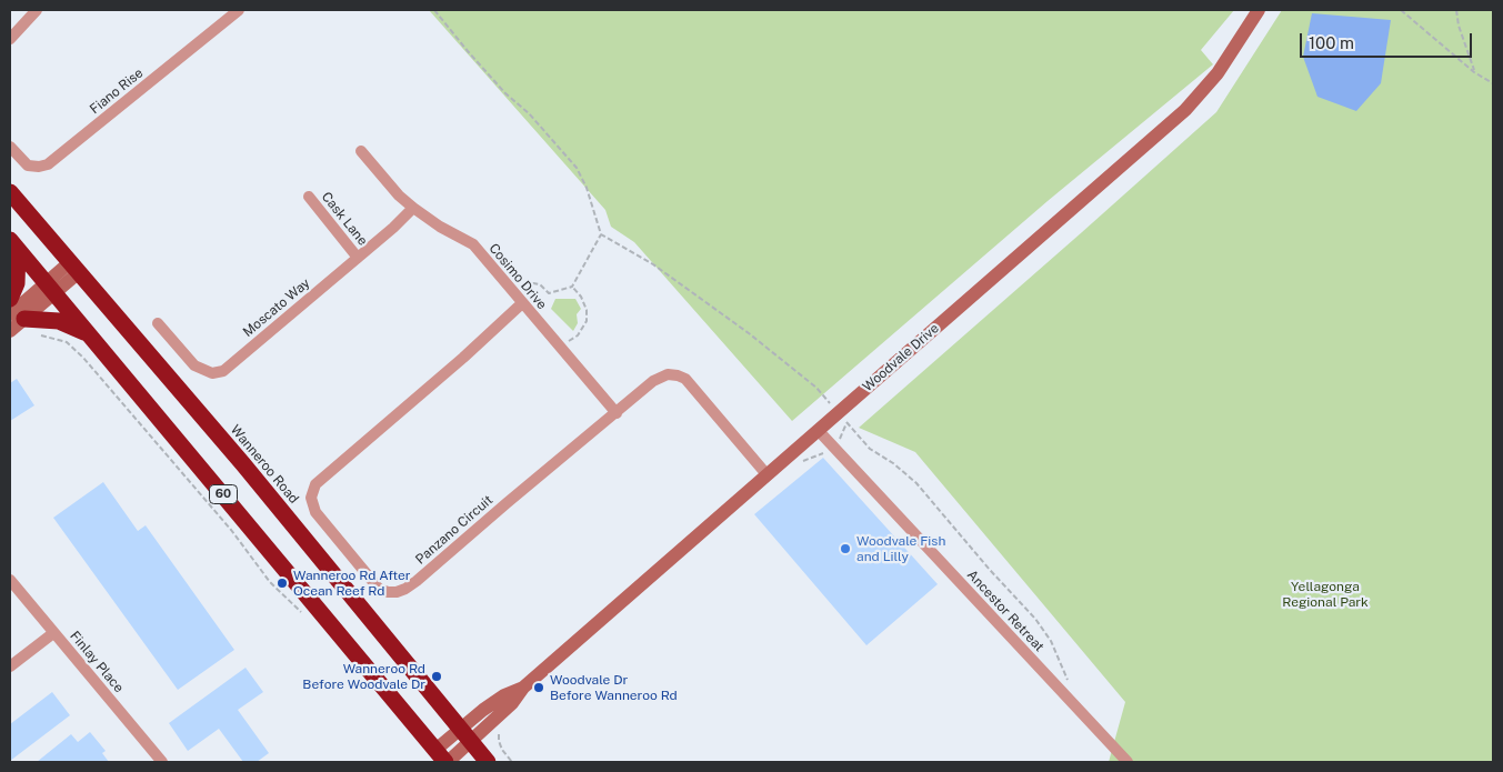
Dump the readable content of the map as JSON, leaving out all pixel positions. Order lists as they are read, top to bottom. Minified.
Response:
{"streets":{"highway":["Wanneroo Road","60"],"street":["Fiano Rise","Cask Lane","Cosimo Drive","Moscato Way","Woodvale Drive","Panzano Circuit","Ancestor Retreat","Finlay Place"]},"crossings":[["Cask Lane","Moscato Way"],["Cosimo Drive","Moscato Way"],["Cosimo Drive","Panzano Circuit"],["Woodvale Drive","Wanneroo Road"],["Woodvale Drive","60"],["Woodvale Drive","Panzano Circuit"],["Woodvale Drive","Ancestor Retreat"]],"parks":["Yellagonga Regional Park"],"places":["Woodvale Fish and Lilly","Wanneroo Rd After Ocean Reef Rd","Wanneroo Rd Before Woodvale Dr","Woodvale Dr Before Wanneroo Rd"],"scale_bar":"100 m"}
